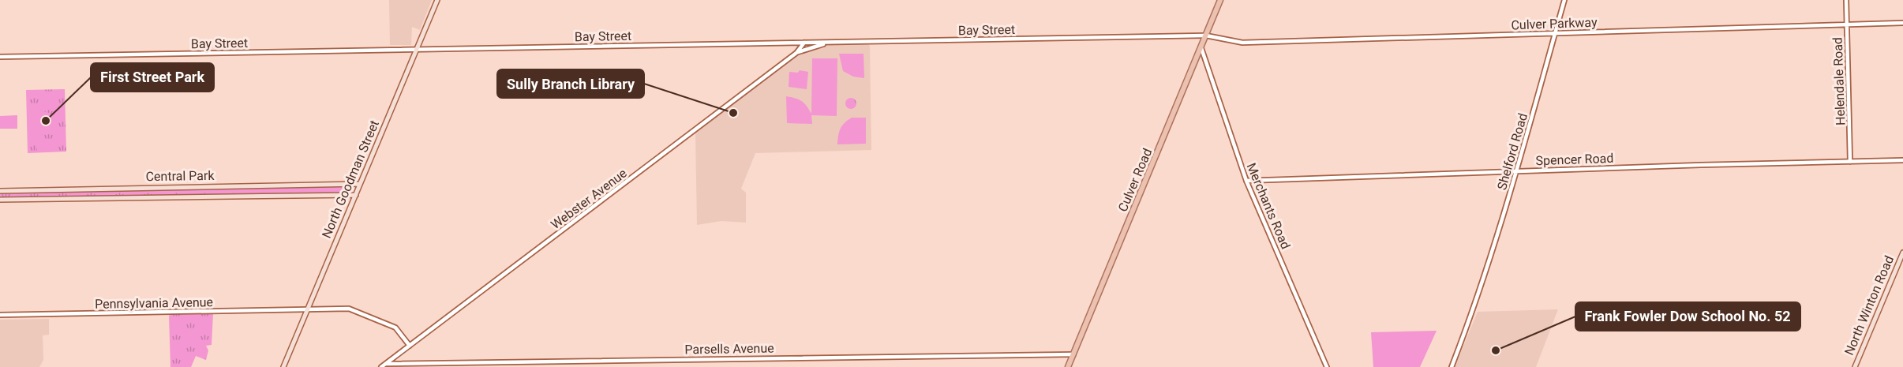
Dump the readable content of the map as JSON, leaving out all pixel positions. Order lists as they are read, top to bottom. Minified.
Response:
{"streets":{"main road":["Central Park","North Goodman Street","Culver Road","North Winton Road"],"street":["Culver Parkway","Bay Street","Helendale Road","Shelford Road","Spencer Road","Webster Avenue","Merchants Road","Pennsylvania Avenue","Parsells Avenue"]},"crossings":[["Culver Parkway","Bay Street"],["Culver Parkway","Helendale Road"],["Culver Parkway","Shelford Road"],["Culver Parkway","Culver Road"],["Bay Street","North Goodman Street"],["Bay Street","Culver Road"],["Bay Street","Webster Avenue"],["Helendale Road","Spencer Road"],["Shelford Road","Spencer Road"],["Spencer Road","Merchants Road"],["Central Park","North Goodman Street"],["North Goodman Street","Pennsylvania Avenue"],["Culver Road","Merchants Road"],["Culver Road","Parsells Avenue"],["Webster Avenue","Pennsylvania Avenue"],["Webster Avenue","Parsells Avenue"]],"places":["Sully Branch Library","First Street Park","Frank Fowler Dow School No. 52"]}
